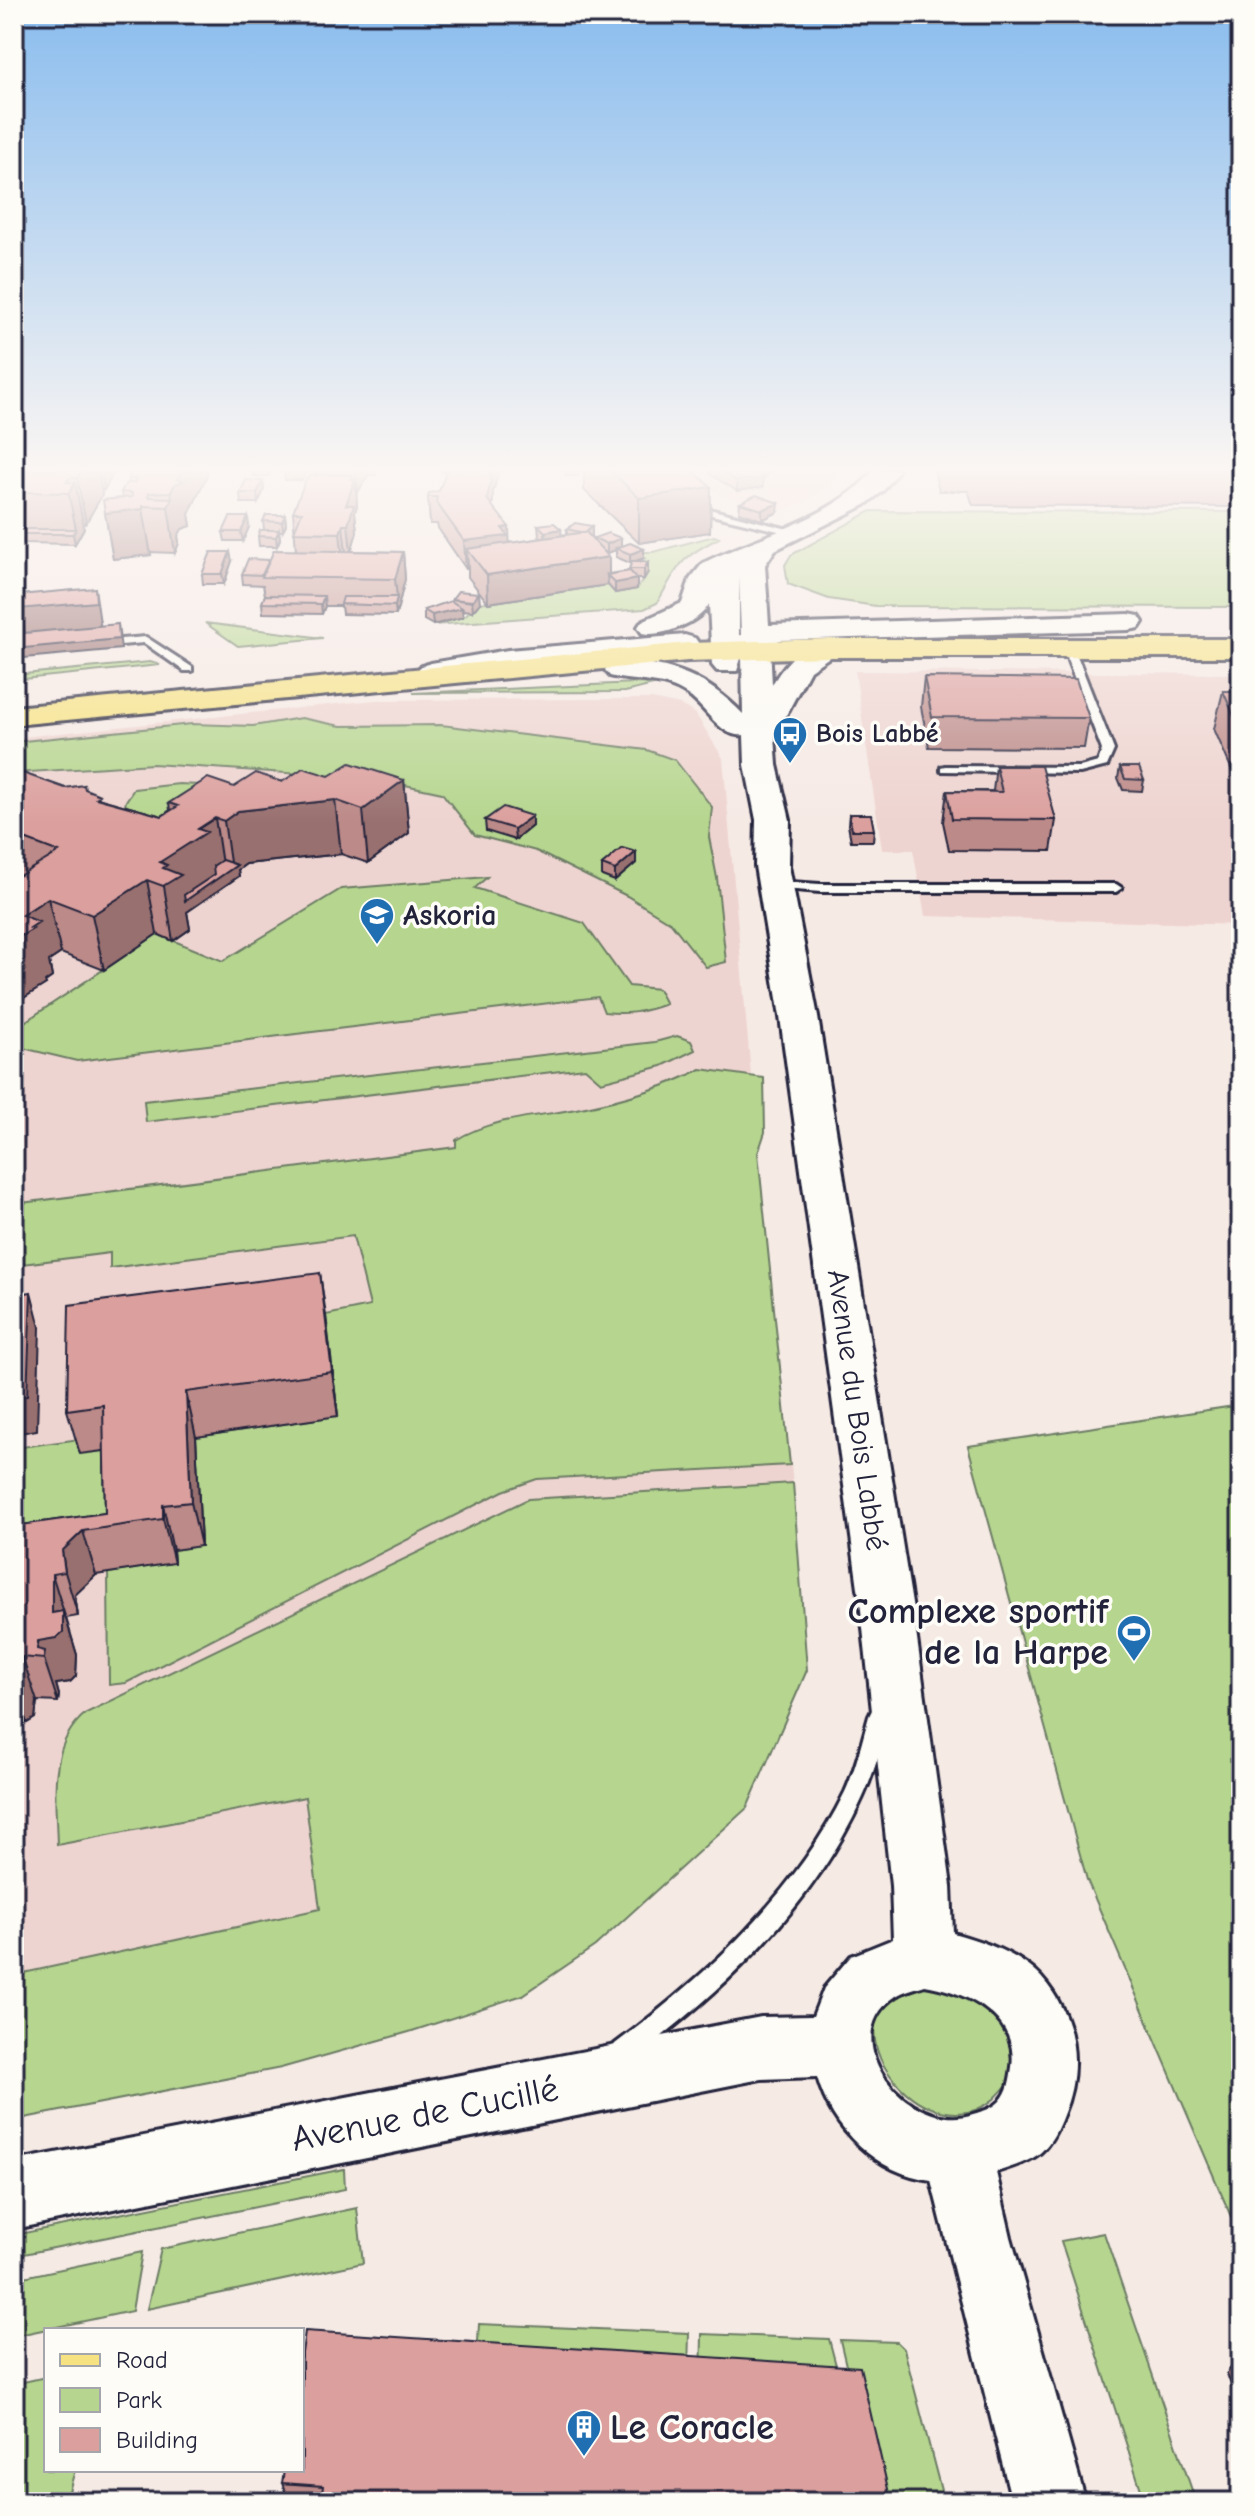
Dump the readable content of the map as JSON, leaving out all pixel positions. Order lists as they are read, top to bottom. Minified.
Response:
{"streets":{"street":["Avenue du Bois Labbé","Avenue de Cucillé"]},"crossings":[["Avenue du Bois Labbé","Avenue de Cucillé"]],"places":{"bus stop":["Bois Labbé"],"school or university":["Askoria"],"sports":["Complexe sportif de la Harpe"],"building":["Le Coracle"]},"legend":["Road","Park","Building"]}
